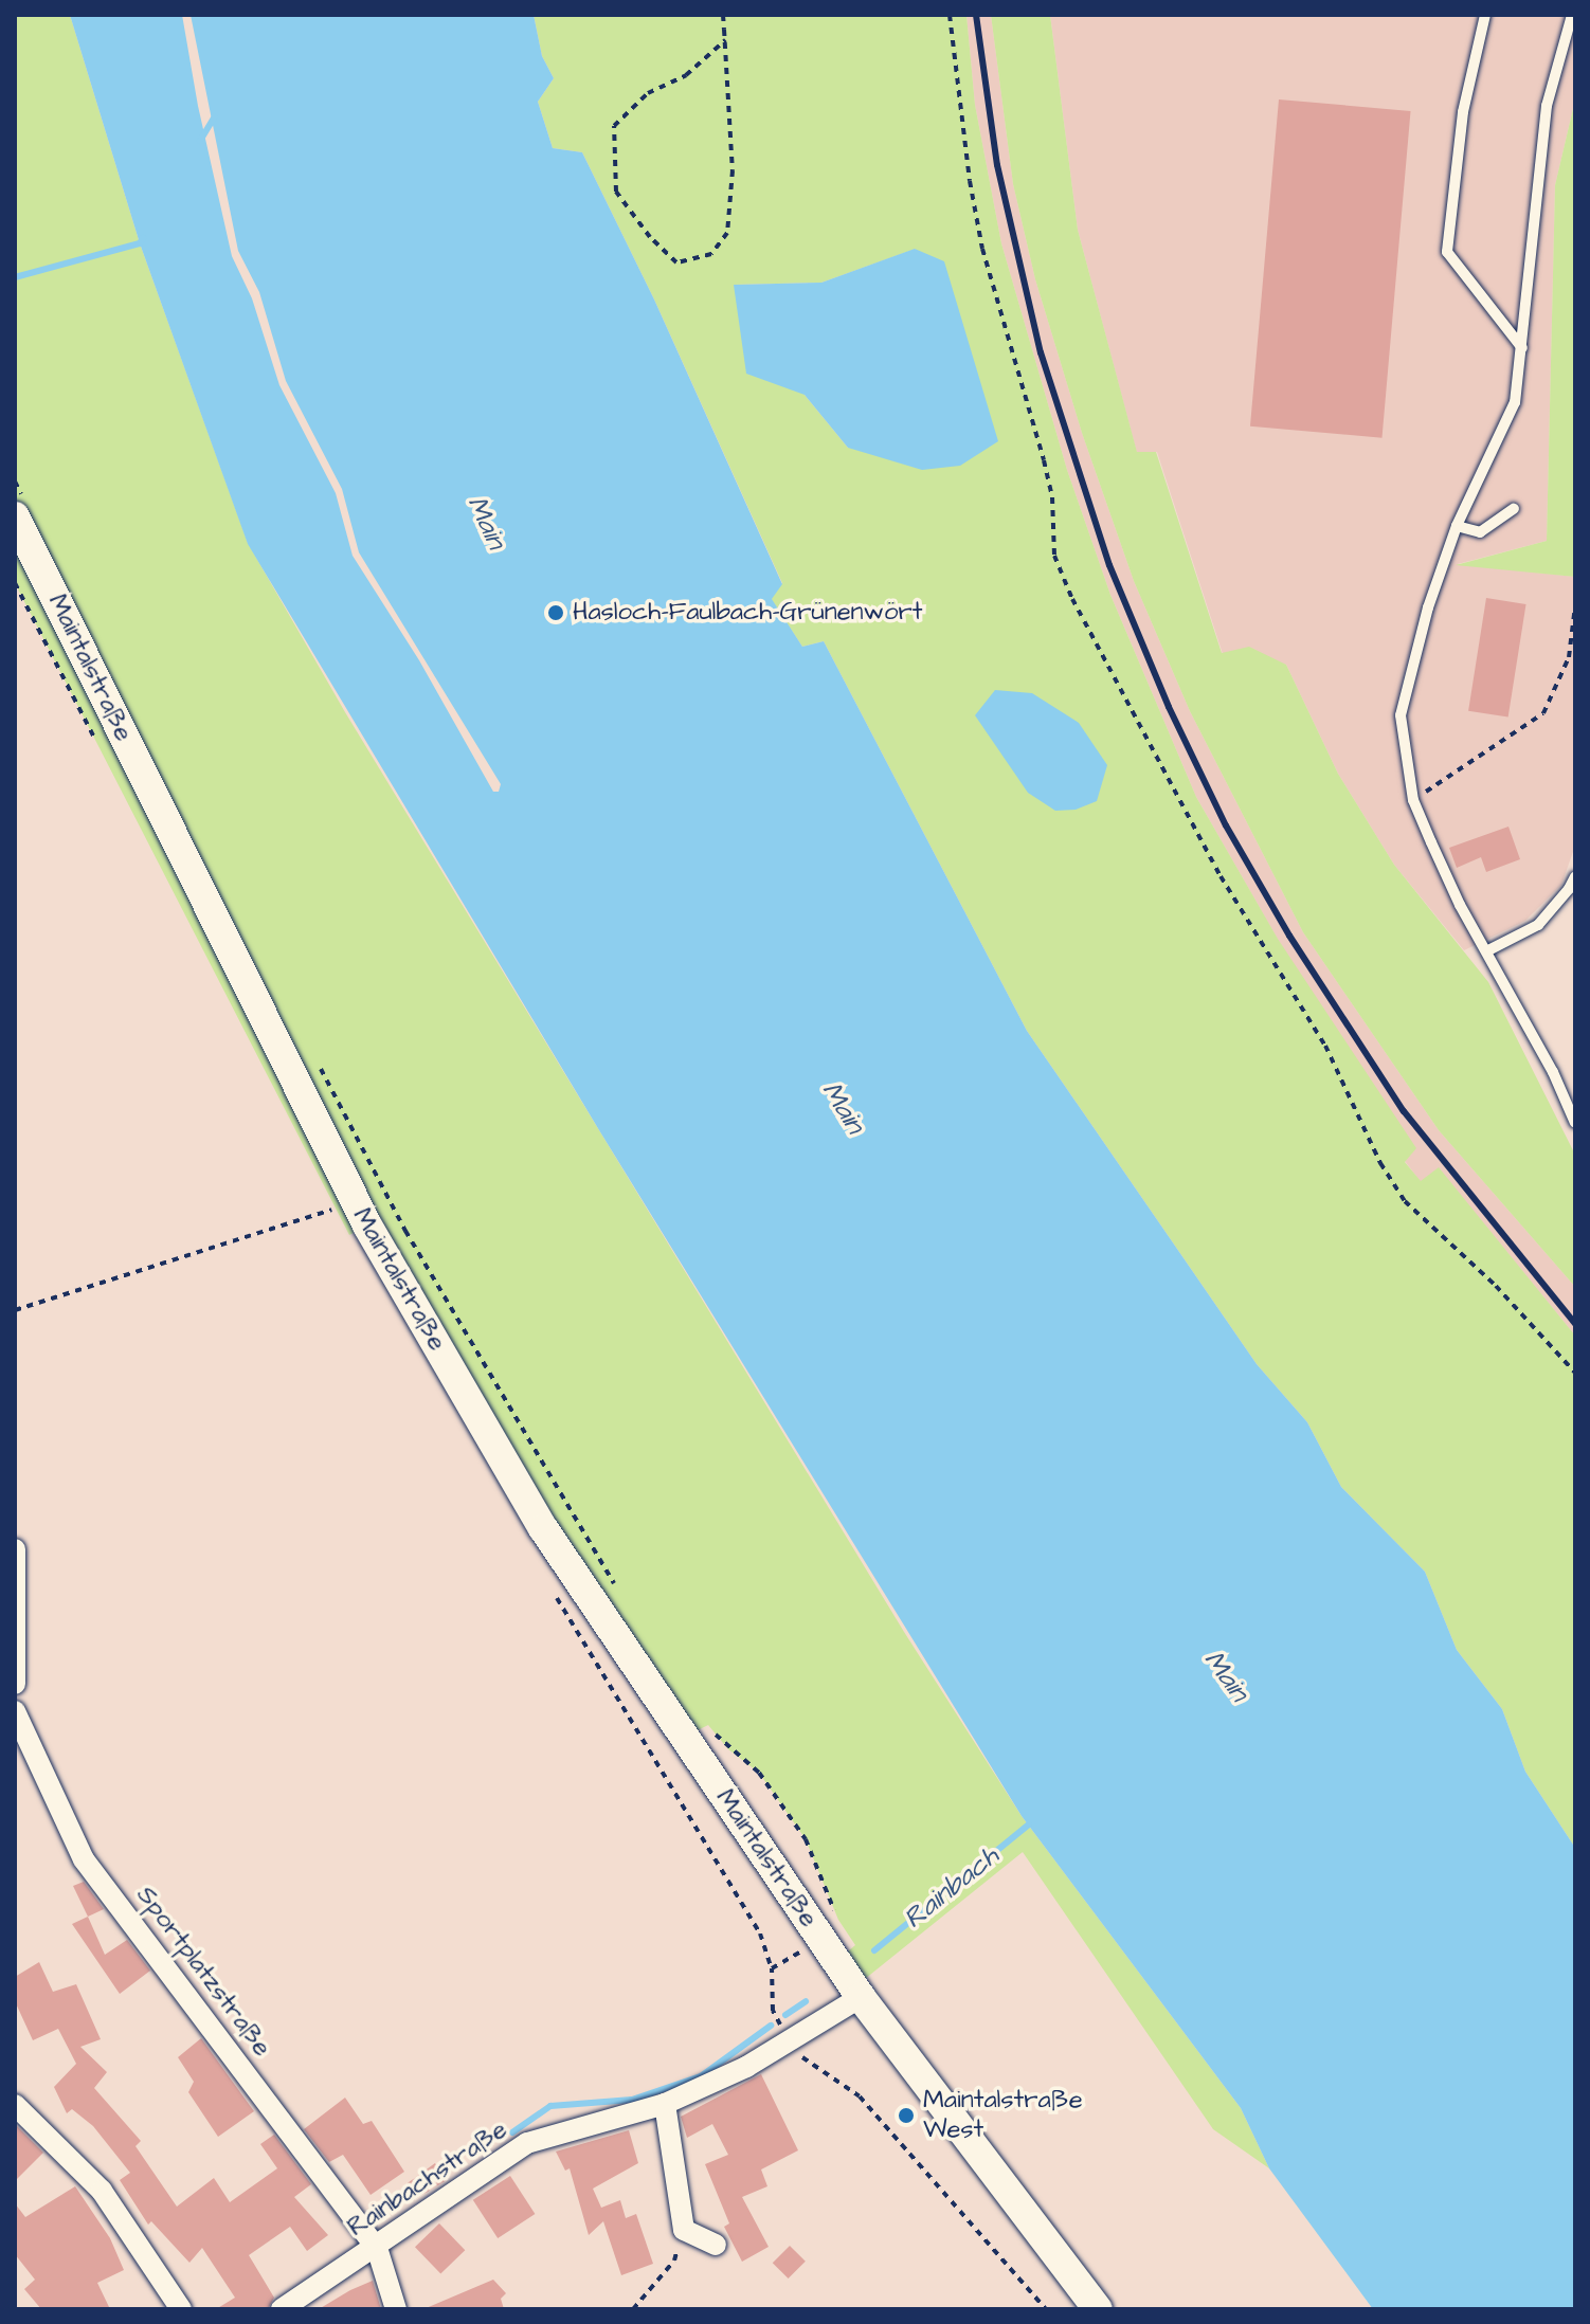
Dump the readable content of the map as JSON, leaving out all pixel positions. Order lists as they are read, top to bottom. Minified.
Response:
{"streets":{"main road":["Maintalstraße"],"street":["Sportplatzstraße","Rainbachstraße"]},"crossings":[["Maintalstraße","Rainbachstraße"],["Sportplatzstraße","Rainbachstraße"]],"water":["Main","Rainbach"],"places":["Hasloch-Faulbach-Grünenwört","Maintalstraße West"]}
